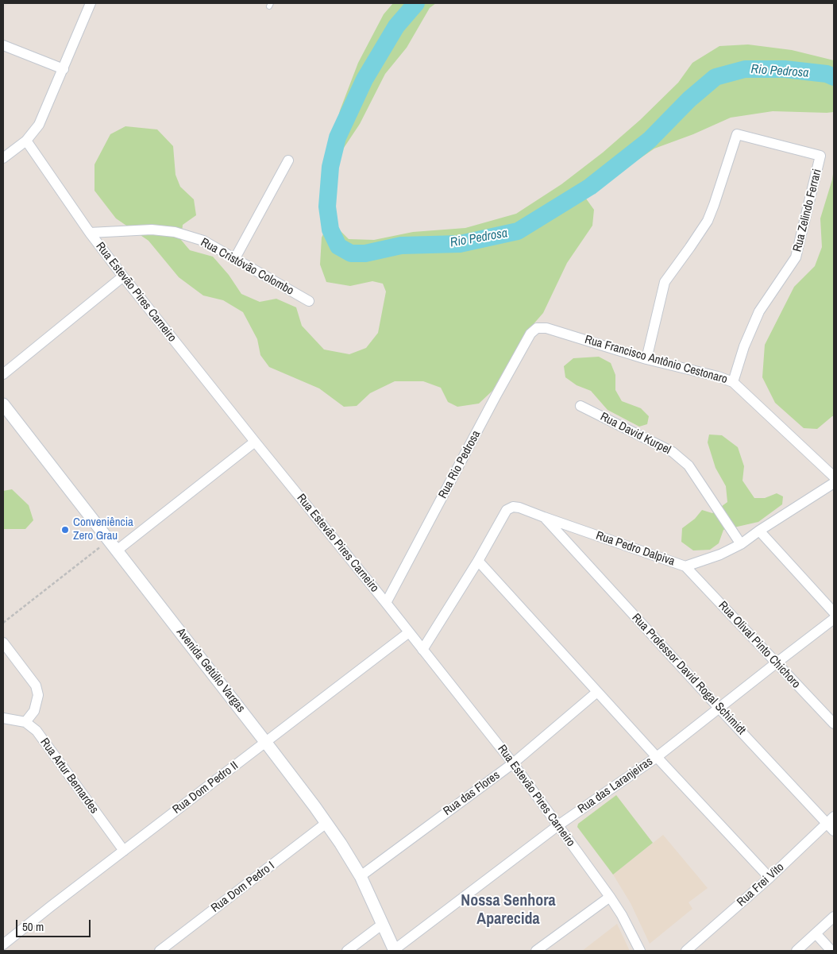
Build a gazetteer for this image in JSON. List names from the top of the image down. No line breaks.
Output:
{"streets":{"street":["Rua Zelindo Ferrari","Rua Cristóvão Colombo","Rua Estevão Pires Carneiro","Rua Francisco Antônio Cestonaro","Rua David Kurpel","Rua Rio Pedrosa","Rua Pedro Dalpiva","Rua Olival Pinto Chichoro","Avenida Getúlio Vargas","Rua Professor David Rogal Schimidt","Rua Artur Bernardes","Rua das Laranjeiras","Rua Dom Pedro II","Rua das Flores","Rua Frei Vito","Rua Dom Pedro I"]},"crossings":[["Rua Zelindo Ferrari","Rua Francisco Antônio Cestonaro"],["Rua Cristóvão Colombo","Rua Estevão Pires Carneiro"],["Rua Estevão Pires Carneiro","Rua Rio Pedrosa"],["Rua Estevão Pires Carneiro","Rua das Laranjeiras"],["Rua Estevão Pires Carneiro","Rua Dom Pedro II"],["Rua Estevão Pires Carneiro","Rua das Flores"],["Rua Francisco Antônio Cestonaro","Rua Rio Pedrosa"],["Rua David Kurpel","Rua Pedro Dalpiva"],["Rua Pedro Dalpiva","Rua Olival Pinto Chichoro"],["Rua Pedro Dalpiva","Rua Professor David Rogal Schimidt"],["Rua Olival Pinto Chichoro","Rua das Laranjeiras"],["Avenida Getúlio Vargas","Rua das Laranjeiras"],["Avenida Getúlio Vargas","Rua Dom Pedro II"],["Avenida Getúlio Vargas","Rua das Flores"],["Avenida Getúlio Vargas","Rua Dom Pedro I"],["Rua Professor David Rogal Schimidt","Rua das Laranjeiras"],["Rua Professor David Rogal Schimidt","Rua Frei Vito"],["Rua Artur Bernardes","Rua Dom Pedro II"]],"districts":["Nossa Senhora Aparecida"],"water":["Rio Pedrosa"],"places":["Conveniência Zero Grau"],"scale_bar":"50 m"}
